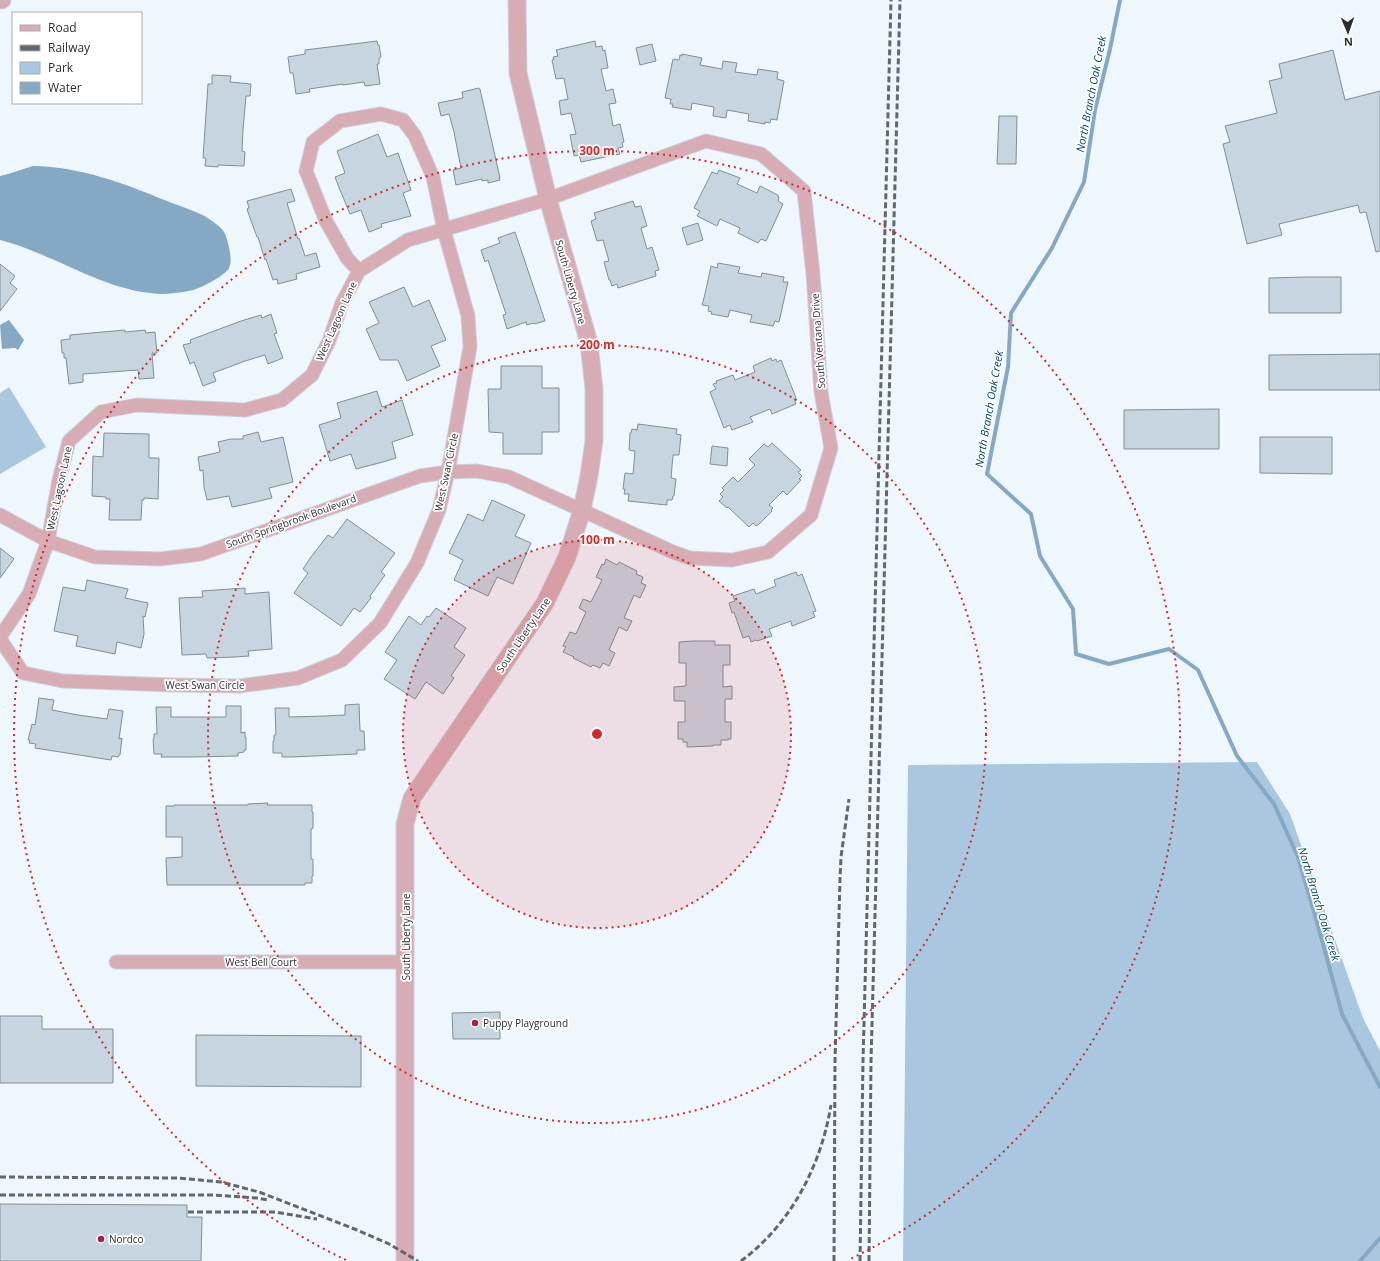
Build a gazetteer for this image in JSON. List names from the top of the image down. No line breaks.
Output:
{"streets":{"street":["South Liberty Lane","West Lagoon Lane","South Ventana Drive","West Swan Circle","South Springbrook Boulevard","West Bell Court"]},"crossings":[["South Liberty Lane","West Lagoon Lane"],["South Liberty Lane","South Ventana Drive"],["South Liberty Lane","South Springbrook Boulevard"],["South Liberty Lane","West Bell Court"],["West Lagoon Lane","South Ventana Drive"],["West Lagoon Lane","West Swan Circle"],["West Lagoon Lane","South Springbrook Boulevard"],["South Ventana Drive","South Springbrook Boulevard"],["West Swan Circle","South Springbrook Boulevard"]],"water":["North Branch Oak Creek"],"places":["Puppy Playground","Nordco"],"legend":["Road","Railway","Park","Water"],"north":"bottom","rings":["300 m","200 m","100 m"]}
